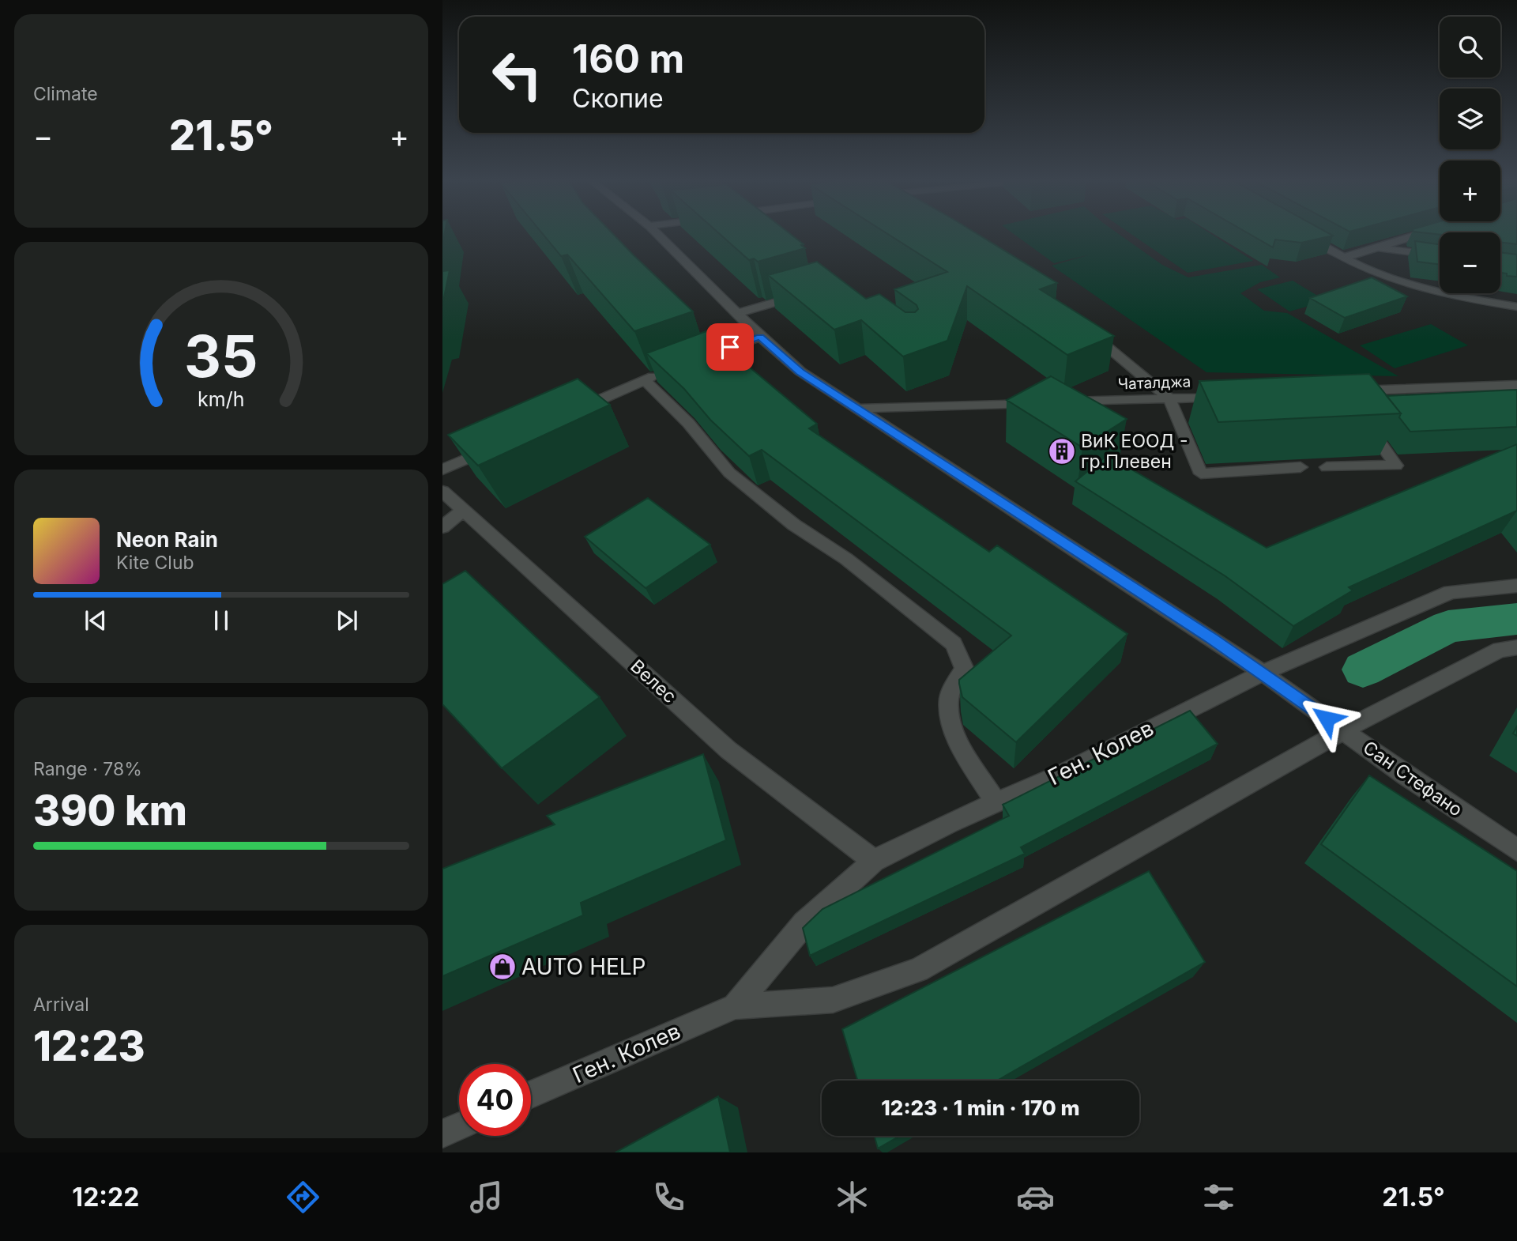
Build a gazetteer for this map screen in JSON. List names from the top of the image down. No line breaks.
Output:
{"streets":{"street":["Чаталджа","Велес","Ген. Колев","Сан Стефано"]},"crossings":[["Велес","Ген. Колев"],["Ген. Колев","Сан Стефано"]],"places":{"building":["ВиК ЕООД - гр.Плевен"],"shop":["AUTO HELP"]},"page":{"tile":["Climate",["Range · 78%","390 km"],["Arrival","12:23"]],"map_buttons":["+","−"],"turn":["160 m","Скопие"],"heat":["−","21.5°","+"],"song":["Neon Rain","Kite Club"],"limit":"40","trip":"12:23 · 1 min · 170 m","tabs":["12:22","21.5°"],"gauge":["35","km/h"]}}
